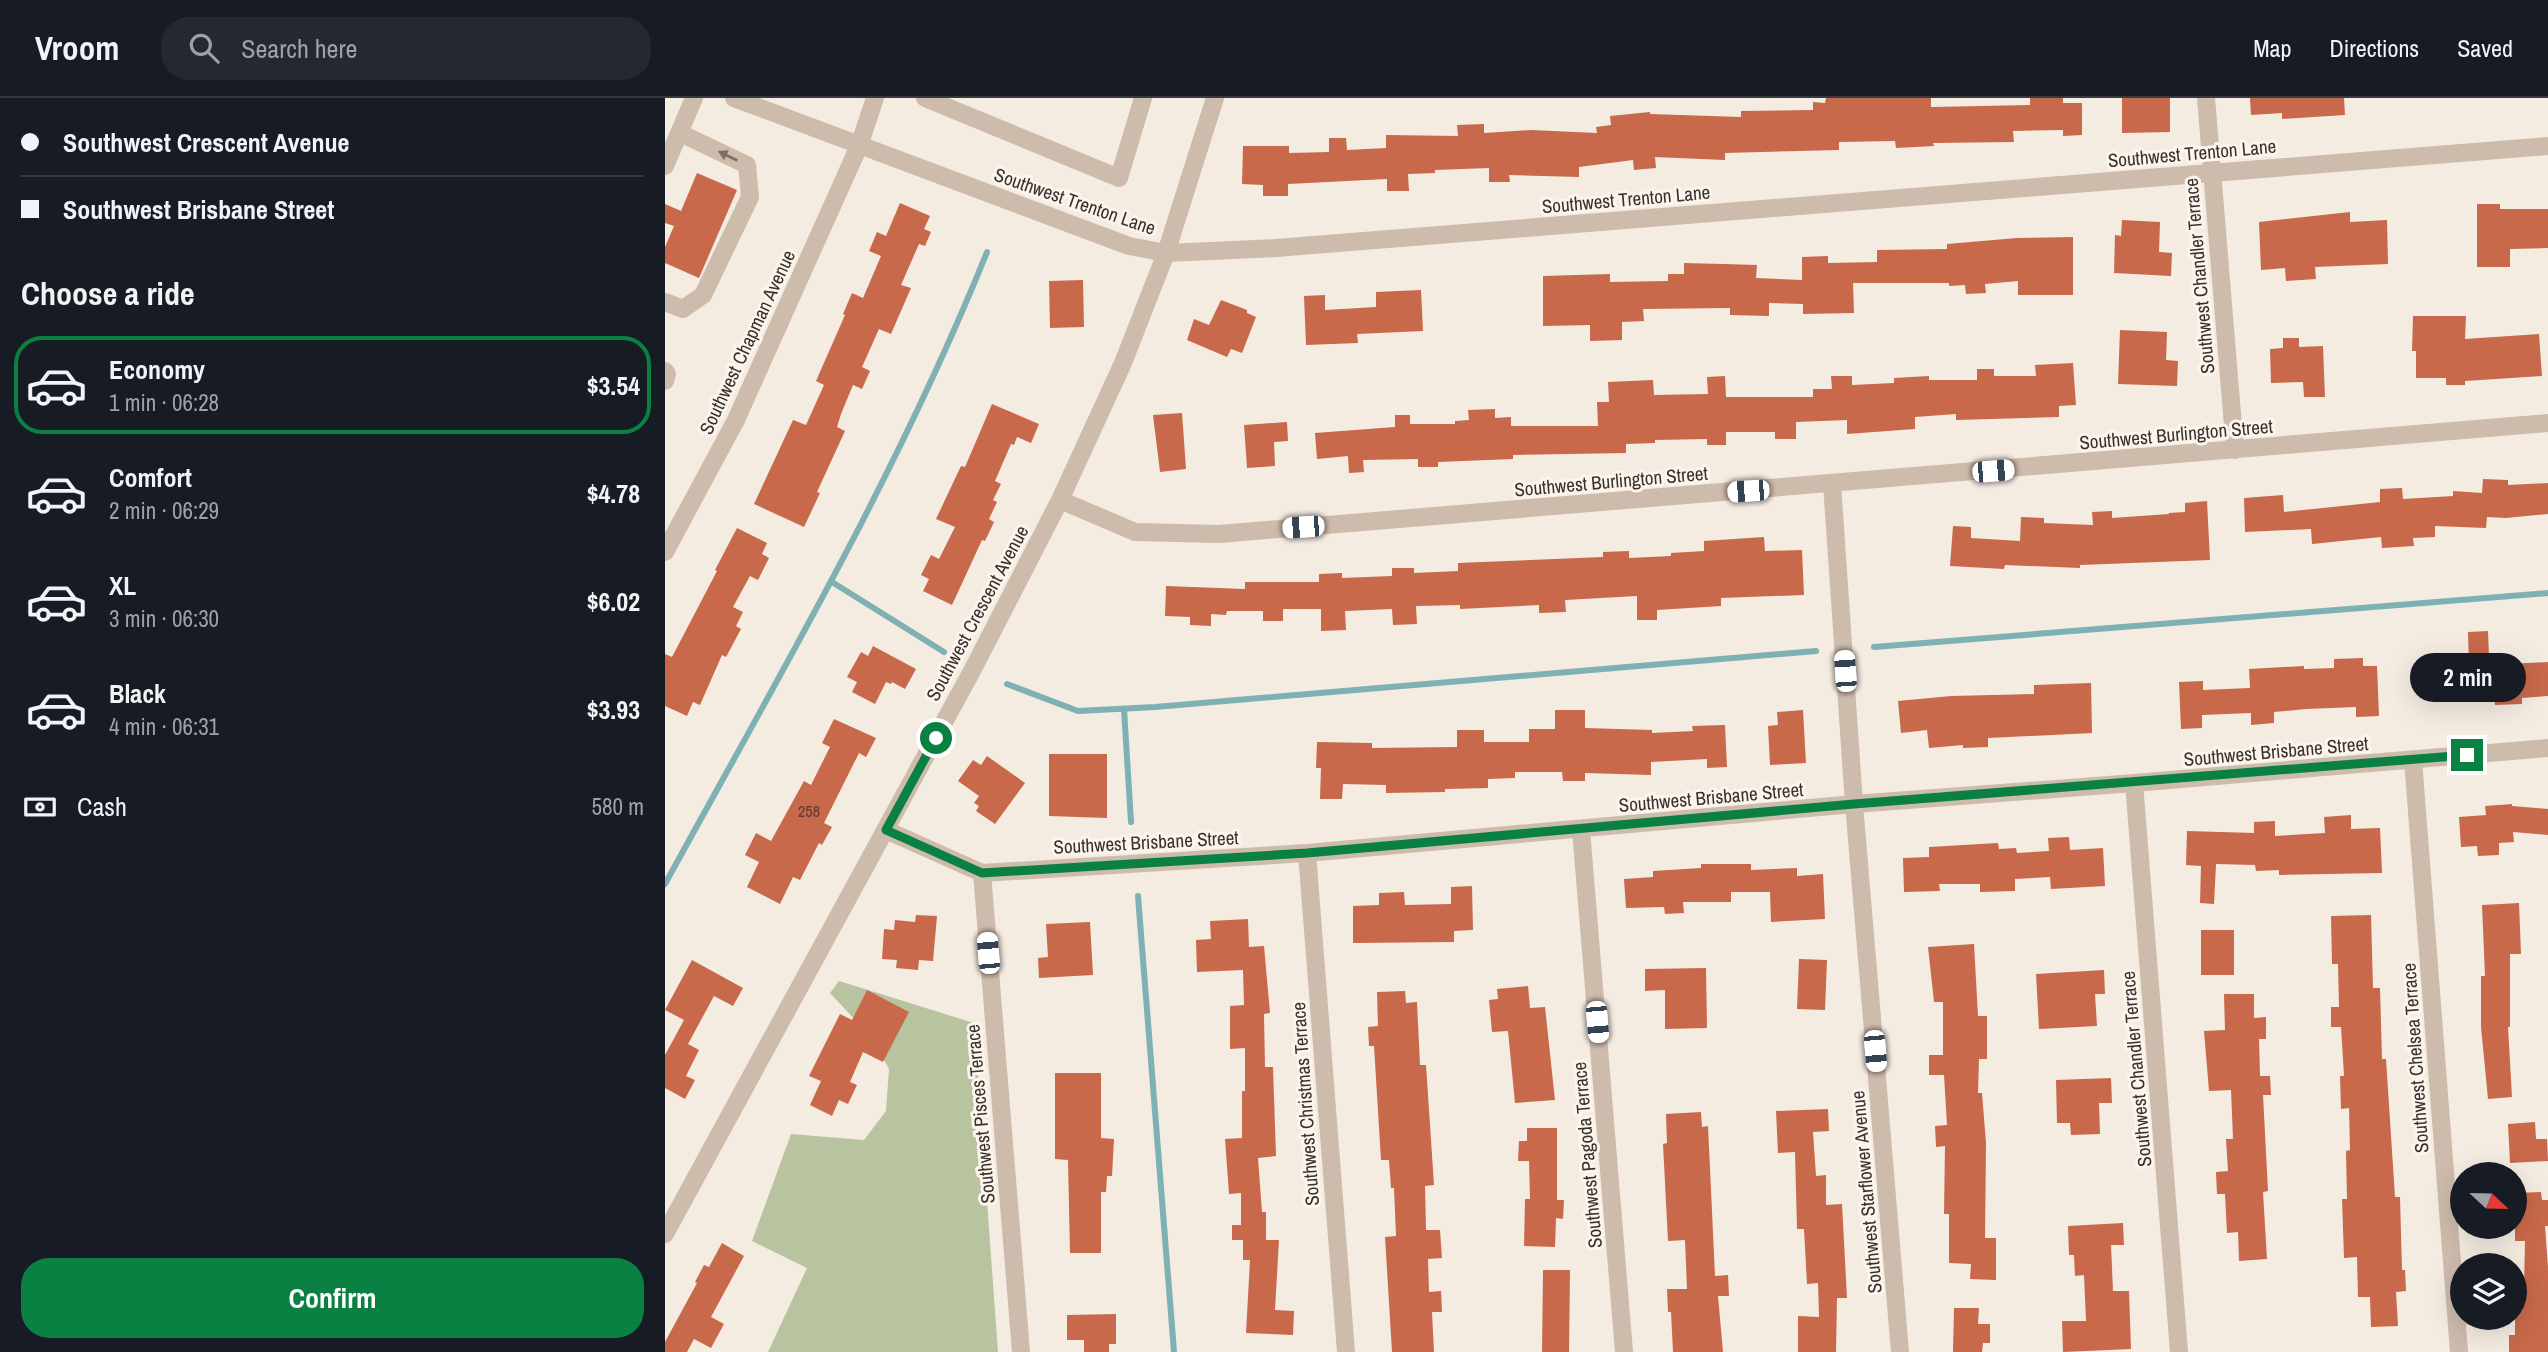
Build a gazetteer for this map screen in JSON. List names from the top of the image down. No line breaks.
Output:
{"streets":{"street":["Southwest Trenton Lane","Southwest Chandler Terrace","Southwest Chapman Avenue","Southwest Burlington Street","Southwest Crescent Avenue","Southwest Brisbane Street","Southwest Chelsea Terrace","Southwest Christmas Terrace","Southwest Pisces Terrace","Southwest Pagoda Terrace","Southwest Starflower Avenue"]},"crossings":[["Southwest Trenton Lane","Southwest Chandler Terrace"],["Southwest Trenton Lane","Southwest Chapman Avenue"],["Southwest Trenton Lane","Southwest Crescent Avenue"],["Southwest Chandler Terrace","Southwest Burlington Street"],["Southwest Chandler Terrace","Southwest Brisbane Street"],["Southwest Burlington Street","Southwest Crescent Avenue"],["Southwest Burlington Street","Southwest Starflower Avenue"],["Southwest Crescent Avenue","Southwest Brisbane Street"],["Southwest Brisbane Street","Southwest Chelsea Terrace"],["Southwest Brisbane Street","Southwest Christmas Terrace"],["Southwest Brisbane Street","Southwest Pisces Terrace"],["Southwest Brisbane Street","Southwest Pagoda Terrace"],["Southwest Brisbane Street","Southwest Starflower Avenue"]],"house_numbers":["258"],"north":"right","page":{"header":"Vroom","search":"Search here","nav":["Map","Directions","Saved"],"banner":["Southwest Crescent Avenue","Southwest Brisbane Street"],"heading":"Choose a ride","list":[{"name":"Economy","note":"1 min · 06:28","value":"$3.54"},{"name":"Comfort","note":"2 min · 06:29","value":"$4.78"},{"name":"XL","note":"3 min · 06:30","value":"$6.02"},{"name":"Black","note":"4 min · 06:31","value":"$3.93"}],"bubble":"2 min","pay":["Cash","580 m"],"buttons":"Confirm"}}
